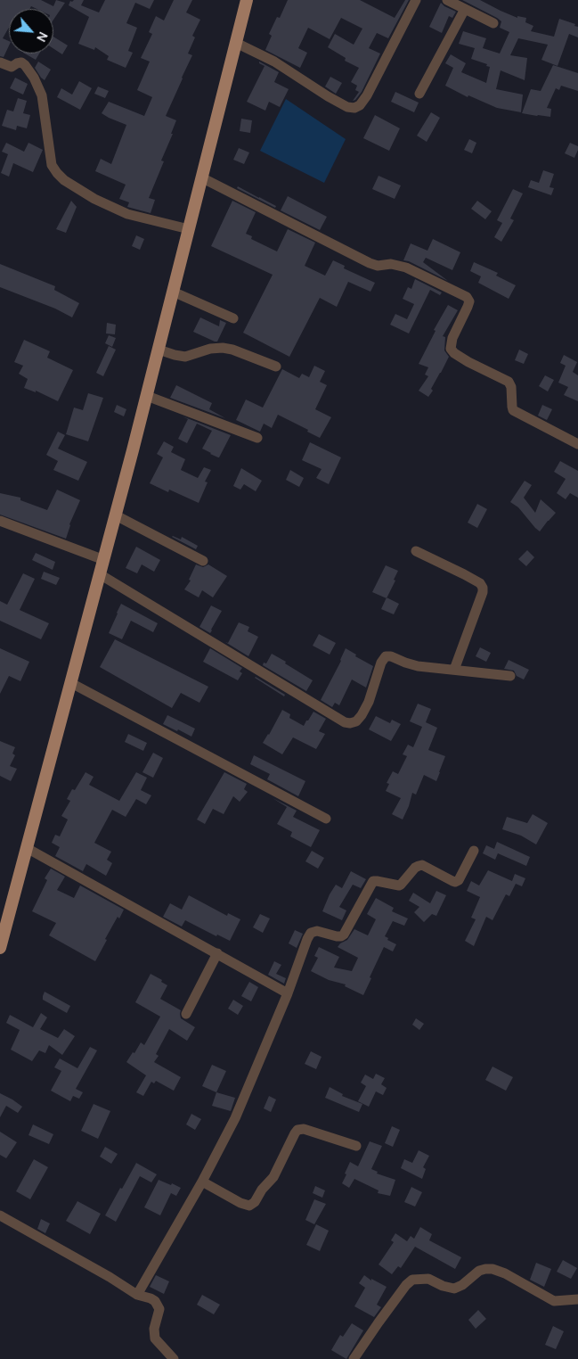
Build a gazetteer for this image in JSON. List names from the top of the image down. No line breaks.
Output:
{"north":"bottom right"}
